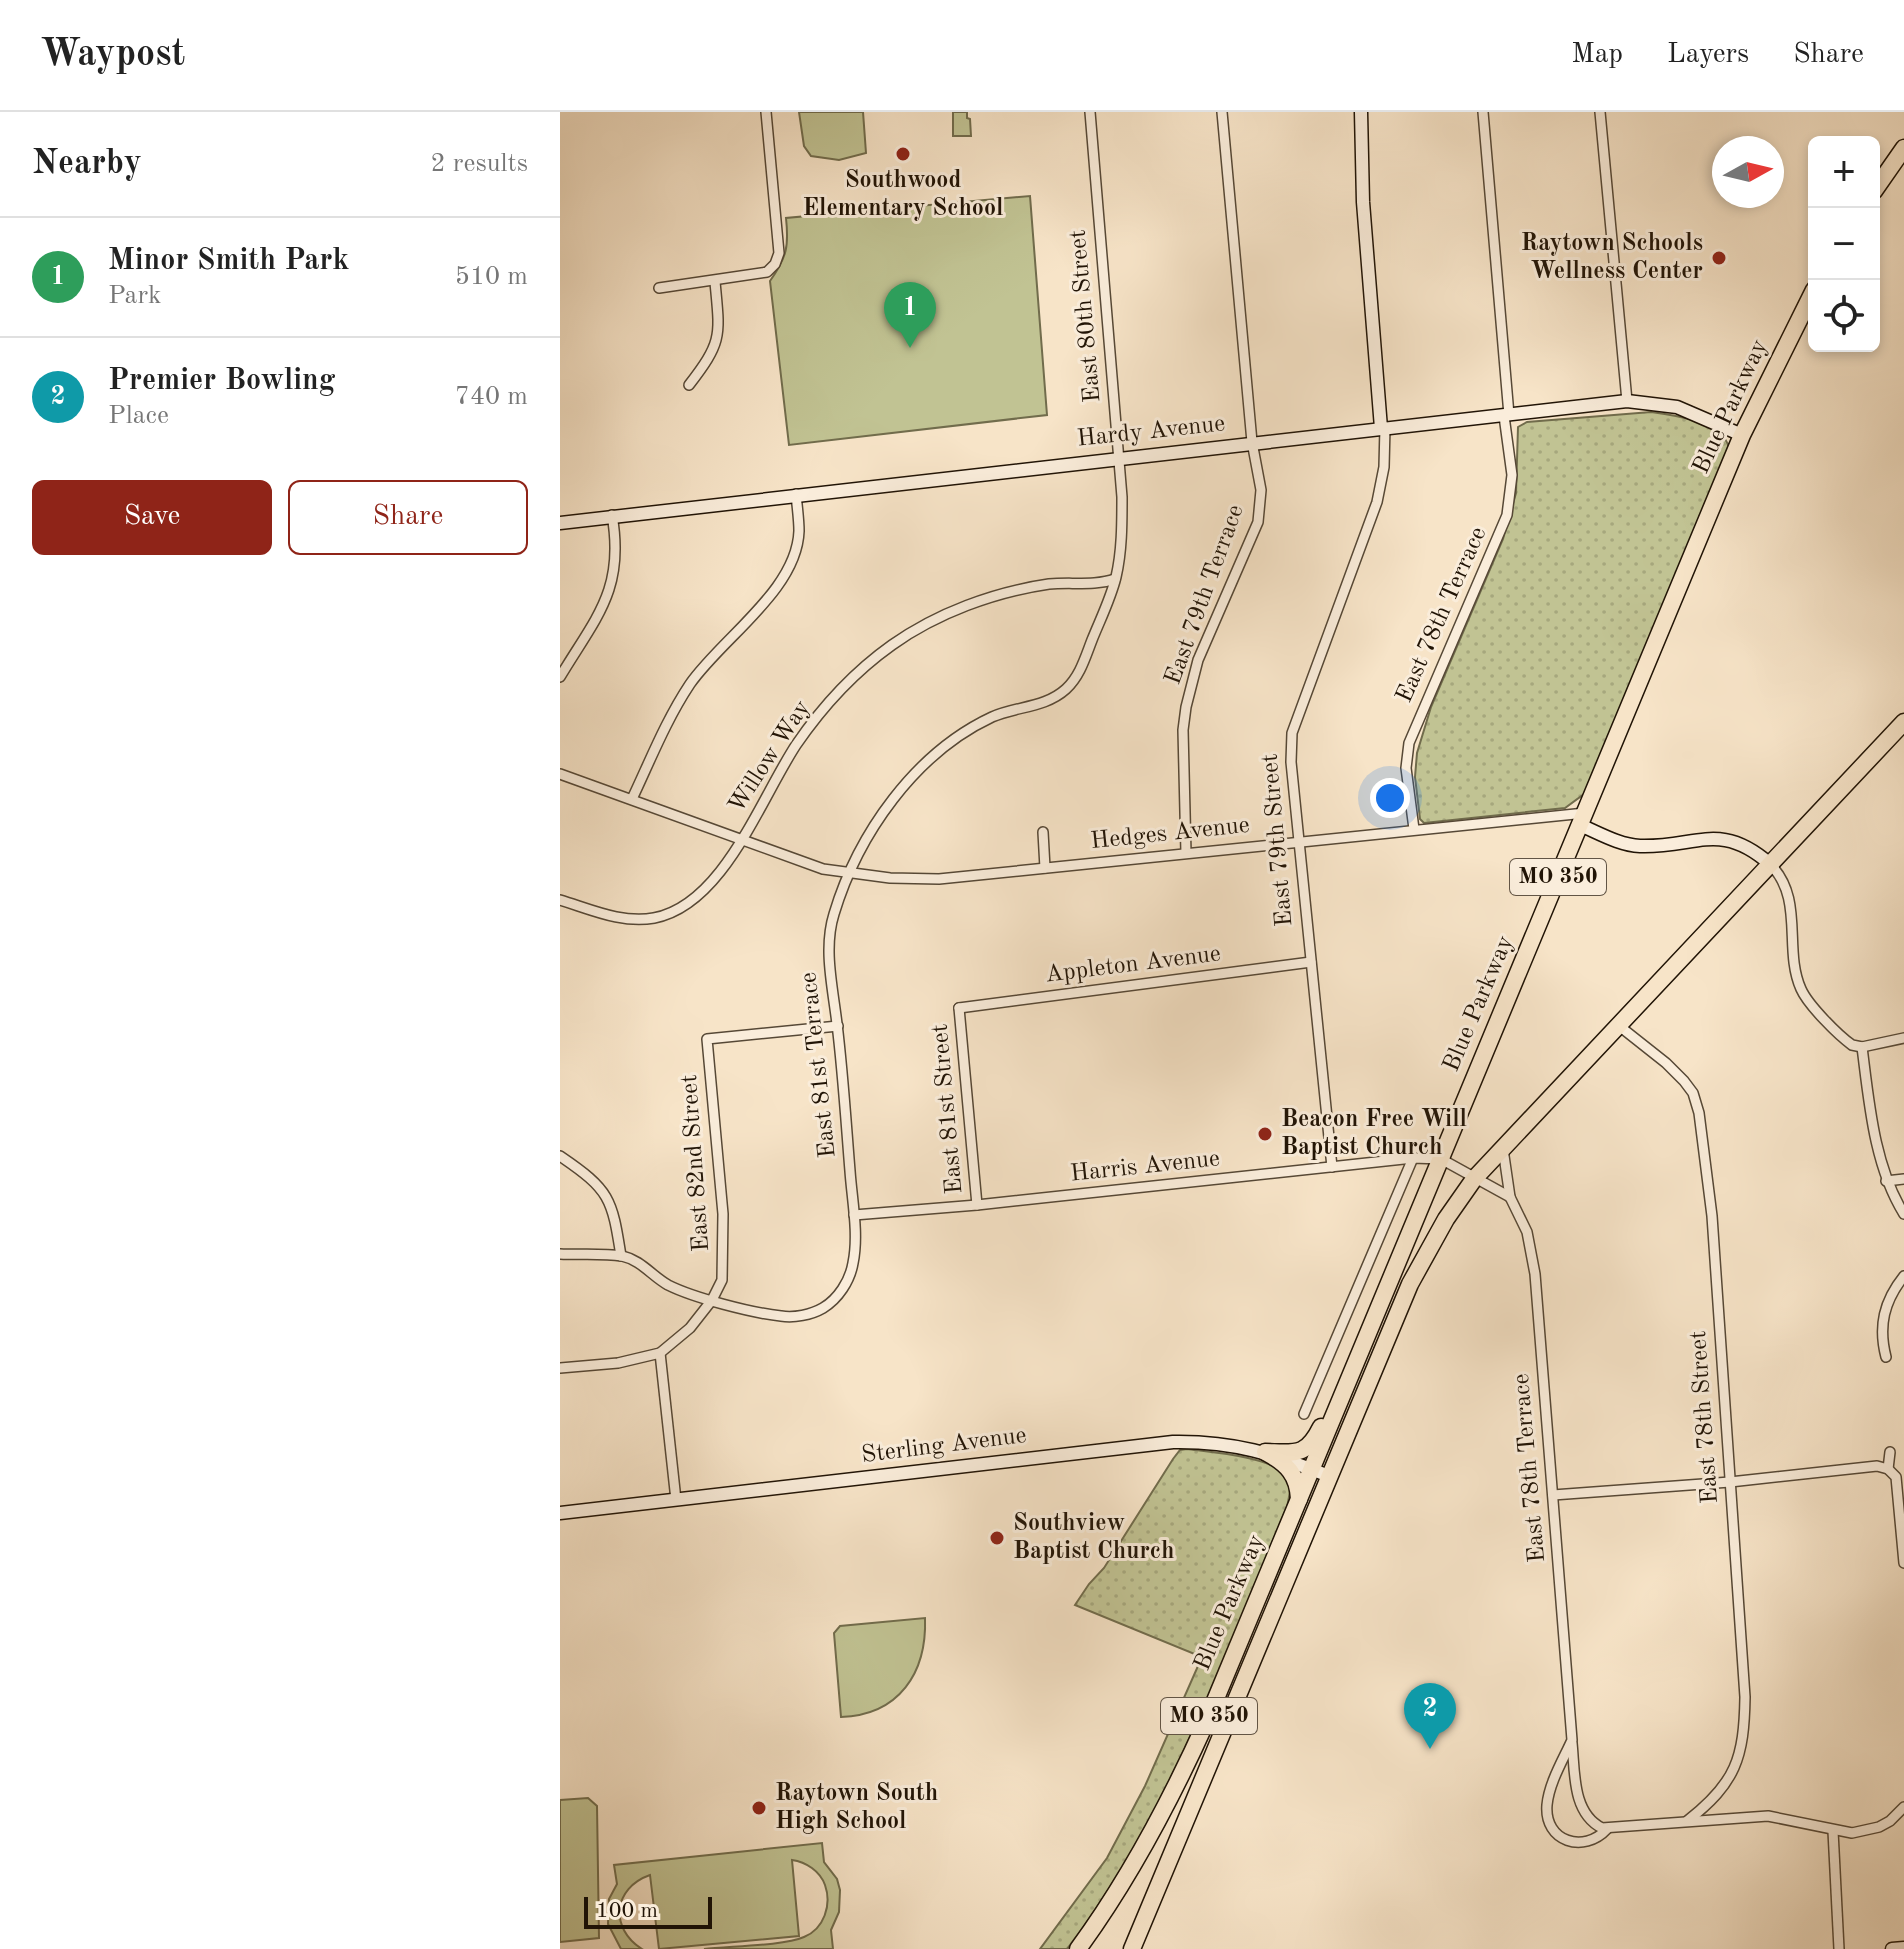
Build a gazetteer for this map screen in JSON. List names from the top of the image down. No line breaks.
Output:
{"streets":{"highway":["Blue Parkway","MO 350"],"street":["East 80th Street","Hardy Avenue","East 79th Terrace","East 78th Terrace","Willow Way","Hedges Avenue","East 79th Street","Appleton Avenue","East 81st Terrace","East 81st Street","East 82nd Street","Harris Avenue","East 78th Street","Sterling Avenue"]},"crossings":[["East 80th Street","Hardy Avenue"],["East 80th Street","Willow Way"],["East 80th Street","Hedges Avenue"],["East 80th Street","East 81st Terrace"],["Blue Parkway","Hardy Avenue"],["Blue Parkway","East 78th Terrace"],["Blue Parkway","Hedges Avenue"],["Blue Parkway","Harris Avenue"],["Blue Parkway","East 78th Street"],["Blue Parkway","Sterling Avenue"],["Hardy Avenue","East 79th Terrace"],["Hardy Avenue","East 78th Terrace"],["Hardy Avenue","East 79th Street"],["East 79th Terrace","Hedges Avenue"],["East 78th Terrace","Hedges Avenue"],["Willow Way","Hedges Avenue"],["Hedges Avenue","East 79th Street"],["Hedges Avenue","East 81st Terrace"],["East 79th Street","Appleton Avenue"],["East 79th Street","Harris Avenue"],["Appleton Avenue","East 81st Street"],["East 81st Terrace","East 82nd Street"],["East 81st Terrace","Harris Avenue"],["East 81st Street","Harris Avenue"]],"places":["Southwood Elementary School","Raytown Schools Wellness Center","Beacon Free Will Baptist Church","Southview Baptist Church","Raytown South High School"],"scale_bar":"100 m","north":"right","page":{"header":"Waypost","nav":["Map","Layers","Share"],"heading":["Nearby","2 results"],"map_buttons":["+","−"],"list":[{"mark":"1","name":"Minor Smith Park","note":"Park","value":"510 m"},{"mark":"2","name":"Premier Bowling","note":"Place","value":"740 m"}],"pins":["1","2"],"buttons":["Save","Share"],"scale":"100 m"}}
